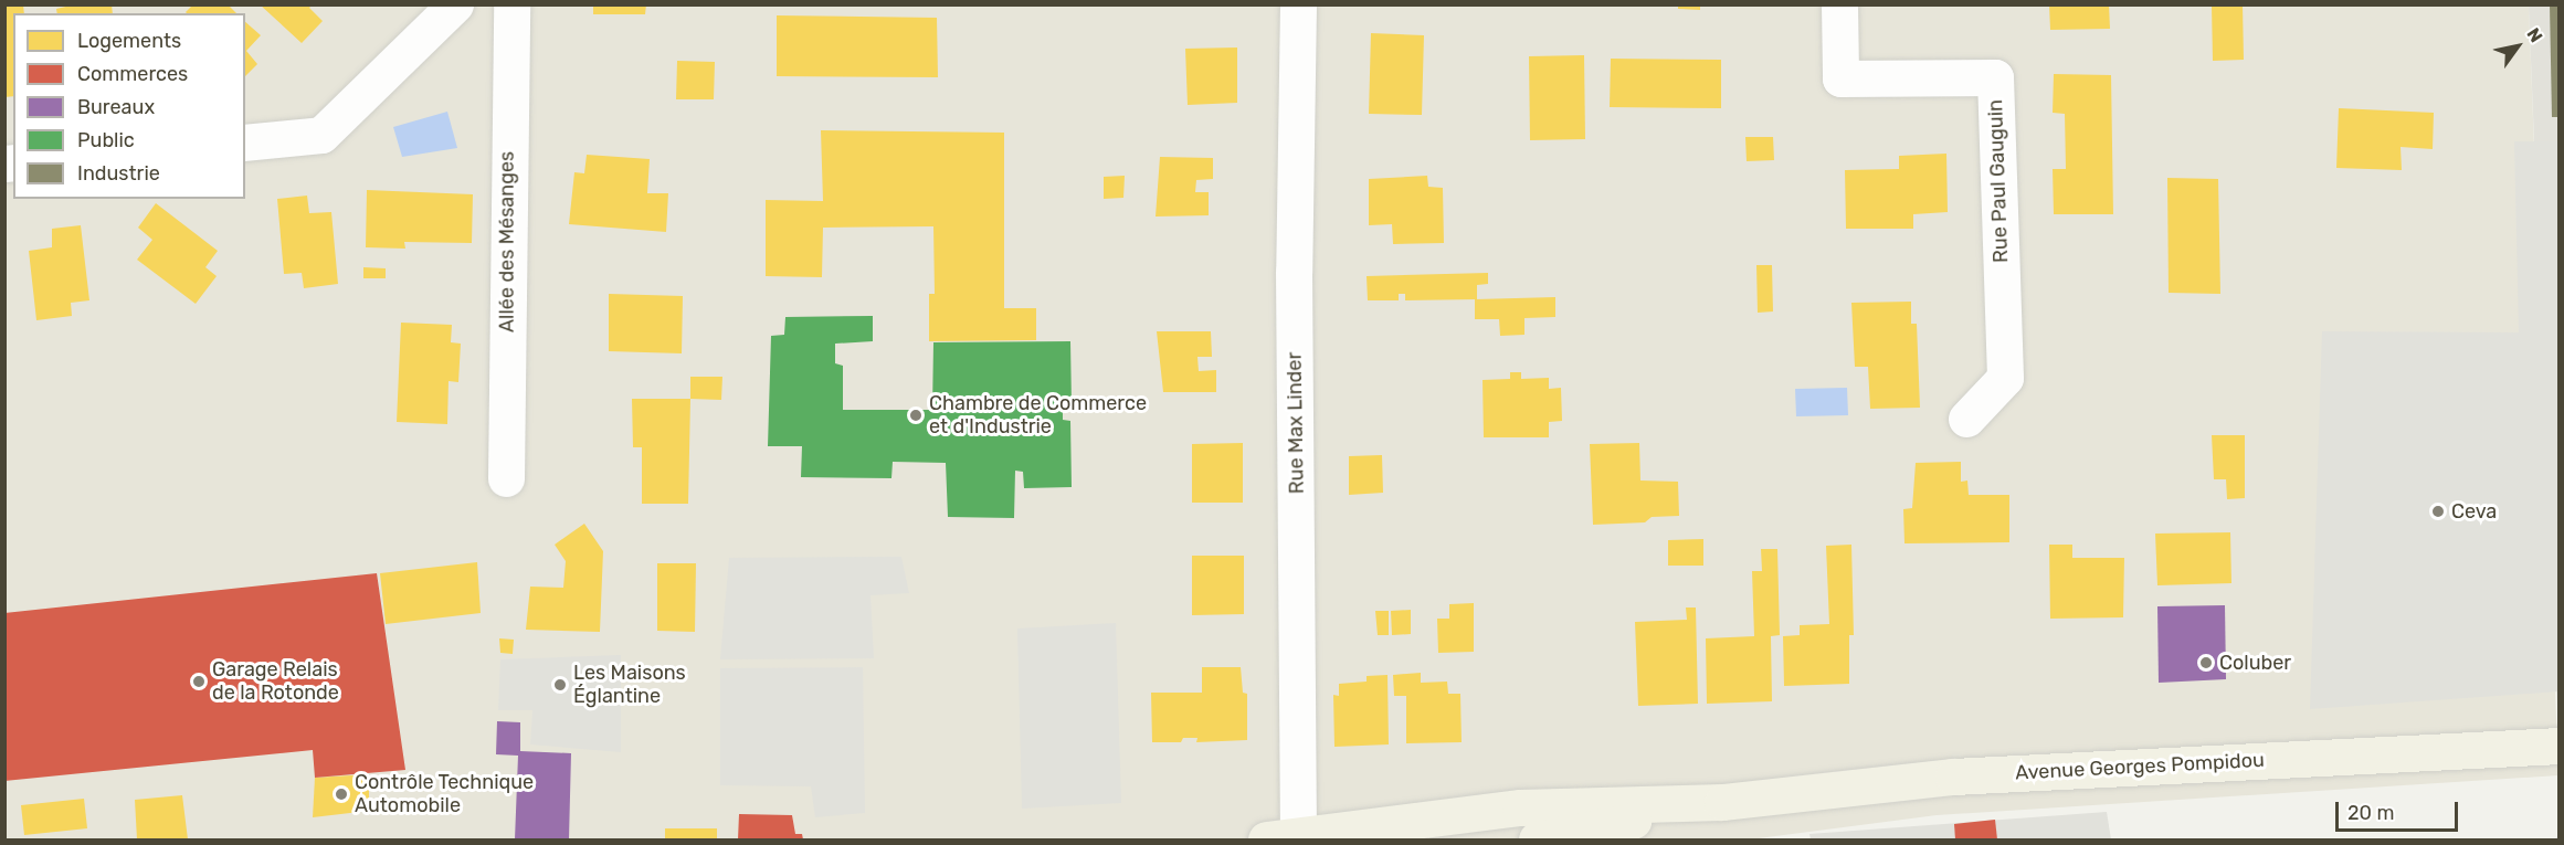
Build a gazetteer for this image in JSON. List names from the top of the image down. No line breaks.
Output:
{"streets":{"main road":["Avenue Georges Pompidou"],"street":["Rue Paul Gauguin","Allée des Mésanges","Rue Max Linder"]},"crossings":[["Rue Max Linder","Avenue Georges Pompidou"]],"places":["Chambre de Commerce et d'Industrie","Ceva","Coluber","Garage Relais de la Rotonde","Les Maisons Églantine","Contrôle Technique Automobile"],"legend":["Logements","Commerces","Bureaux","Public","Industrie"],"scale_bar":"20 m","north":"top right"}
